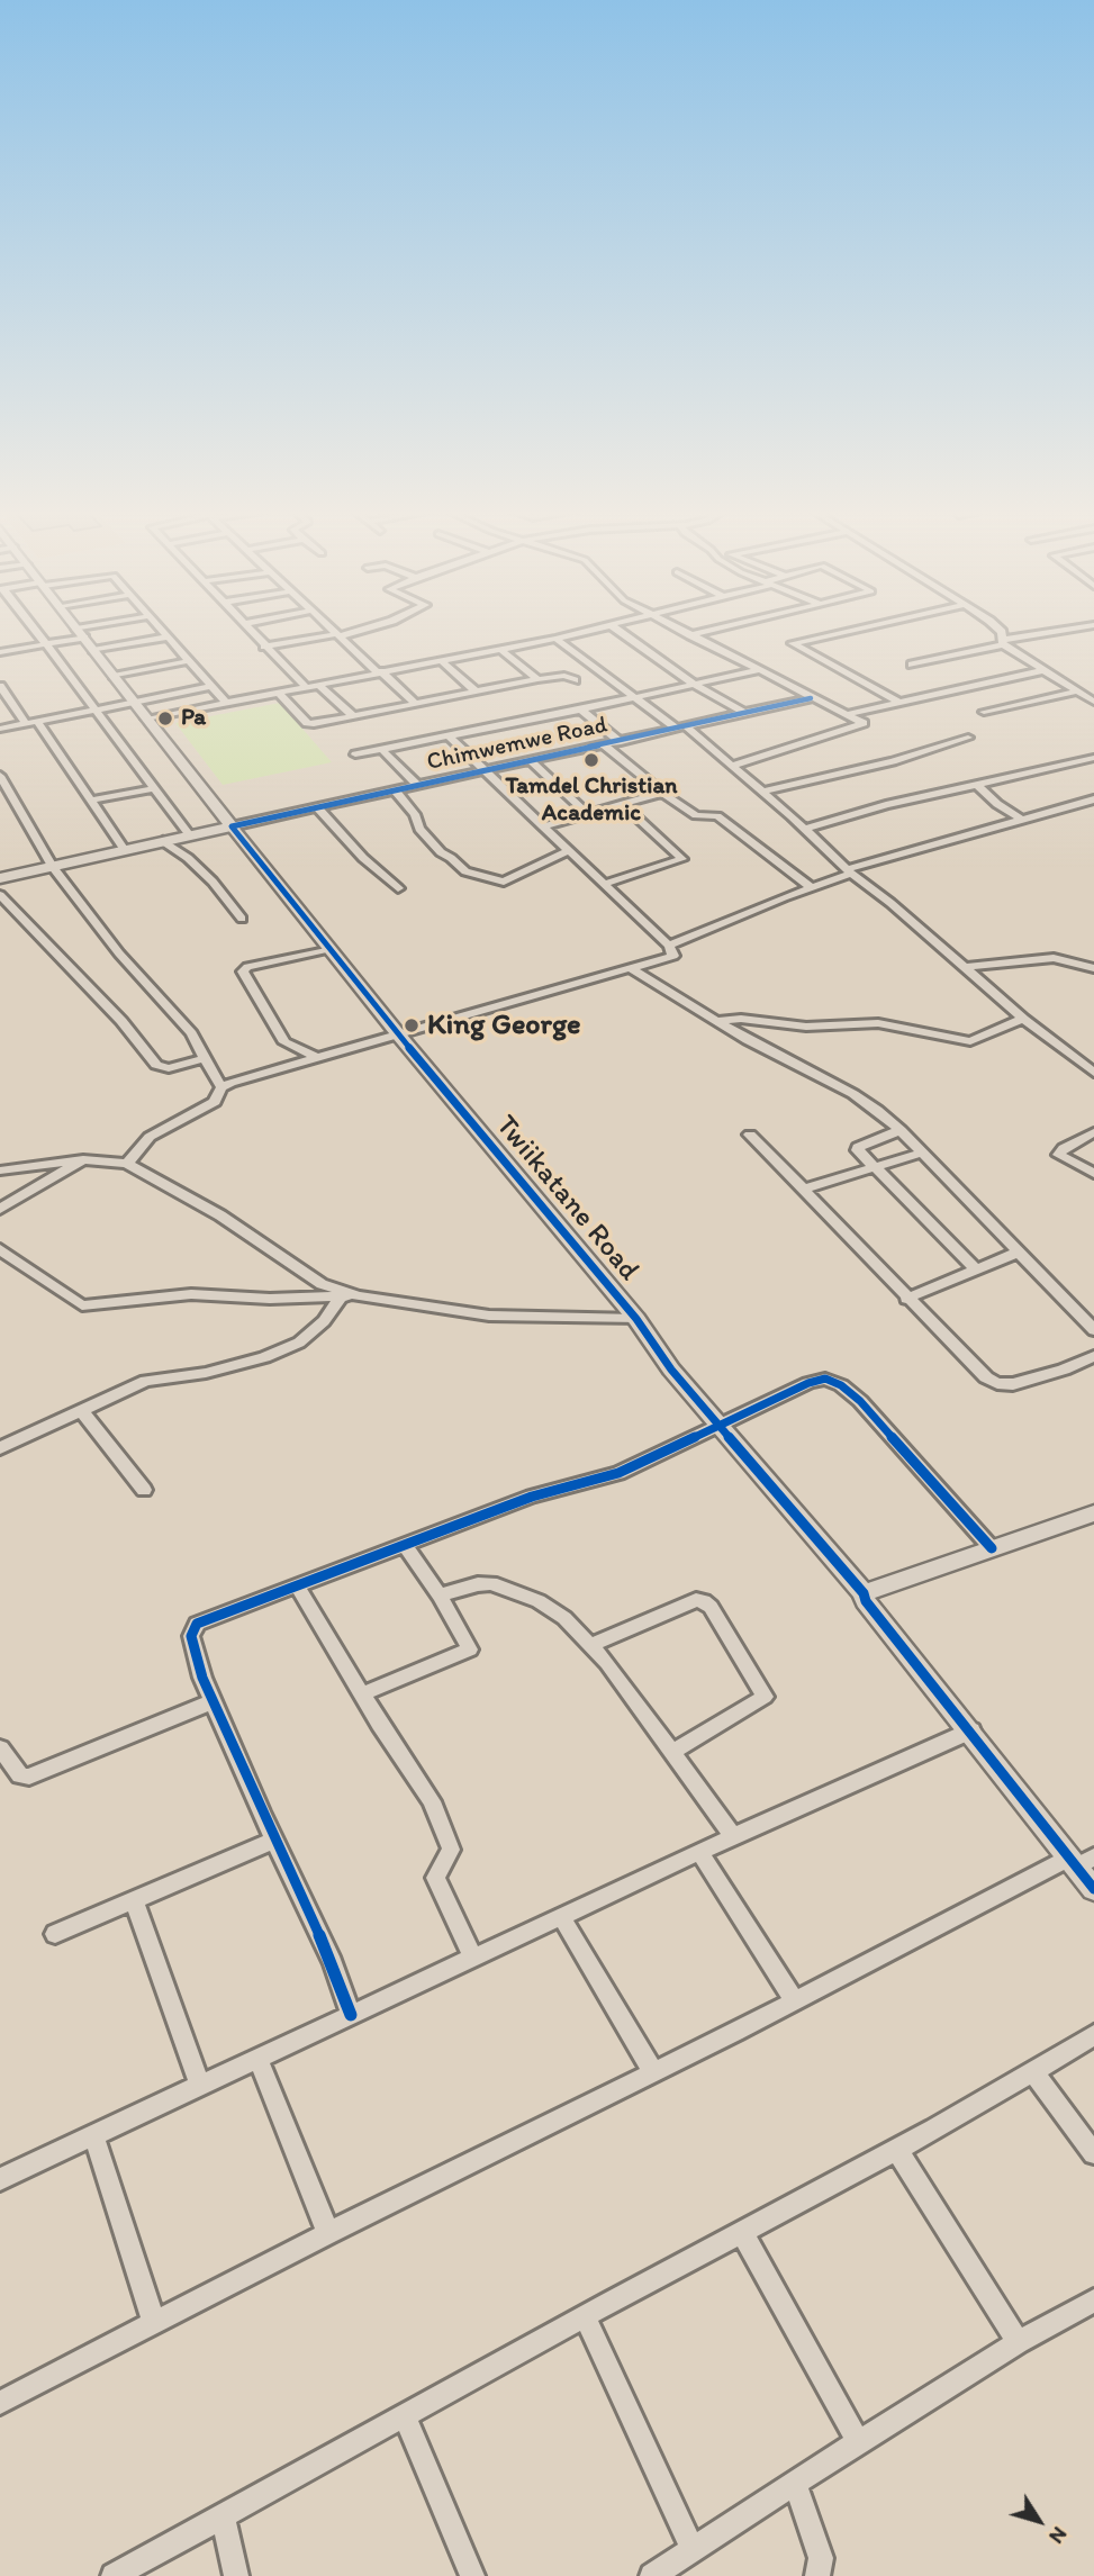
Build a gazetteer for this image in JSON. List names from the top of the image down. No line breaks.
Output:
{"streets":{"main road":["Chimwemwe Road","Twiikatane Road"]},"crossings":[["Chimwemwe Road","Twiikatane Road"]],"places":["Pa","Tamdel Christian Academic","King George"],"north":"bottom right"}
